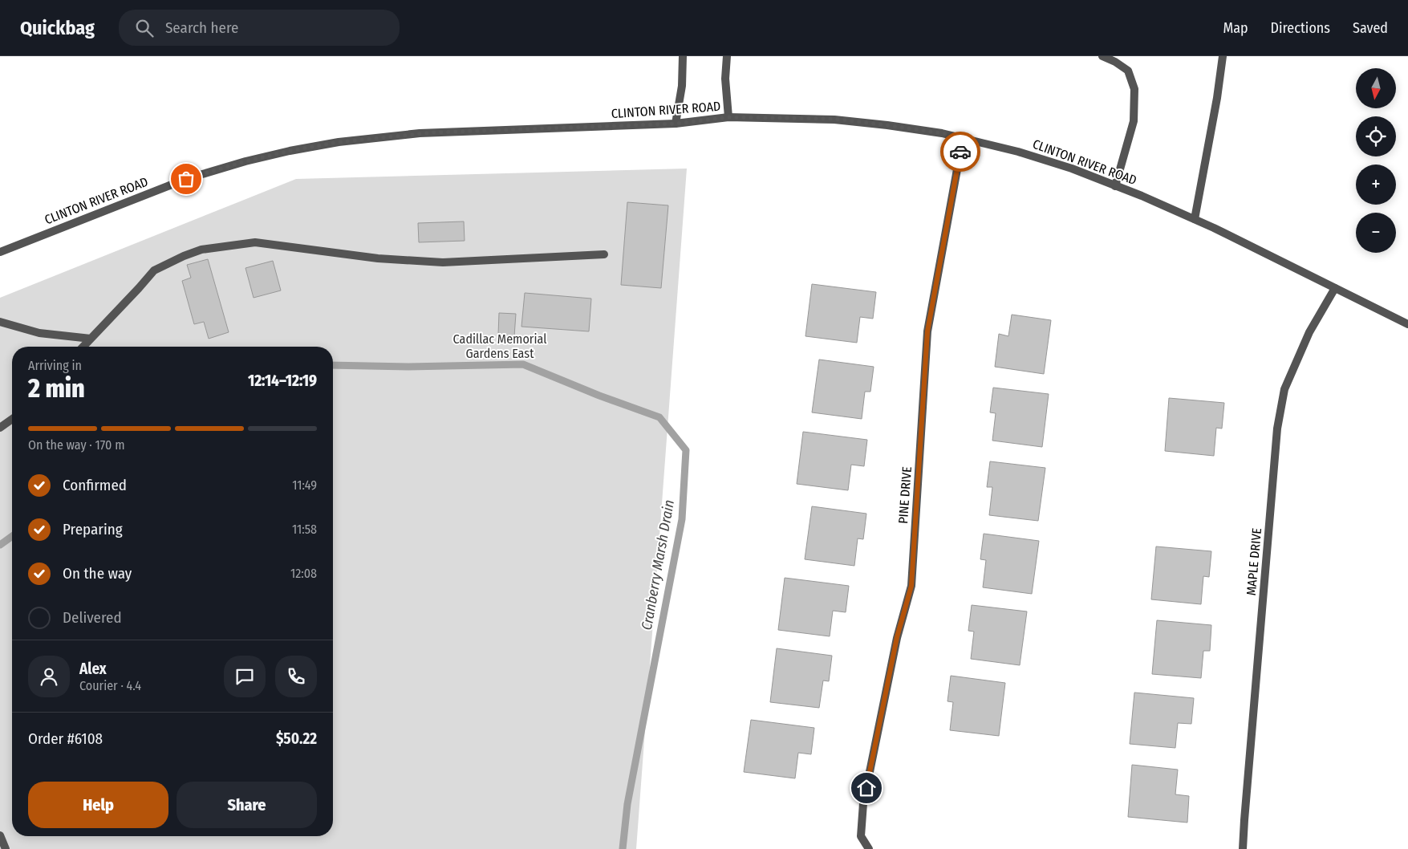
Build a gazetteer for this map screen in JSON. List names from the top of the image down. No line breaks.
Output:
{"streets":{"street":["CLINTON RIVER ROAD","PINE DRIVE","MAPLE DRIVE"]},"crossings":[["CLINTON RIVER ROAD","PINE DRIVE"],["CLINTON RIVER ROAD","MAPLE DRIVE"]],"water":["Cranberry Marsh Drain"],"parks":["Cadillac Memorial Gardens East"],"north":"bottom","page":{"header":"Quickbag","search":"Search here","nav":["Map","Directions","Saved"],"map_buttons":["+","−"],"heading":["2 min","Arriving in","12:14–12:19"],"panel":["Alex","Courier · 4.4","Order #6108","$50.22"],"bar":"On the way · 170 m","list":[["Confirmed","11:49"],["Preparing","11:58"],["On the way","12:08"],"Delivered"],"buttons":["Help","Share"]}}
